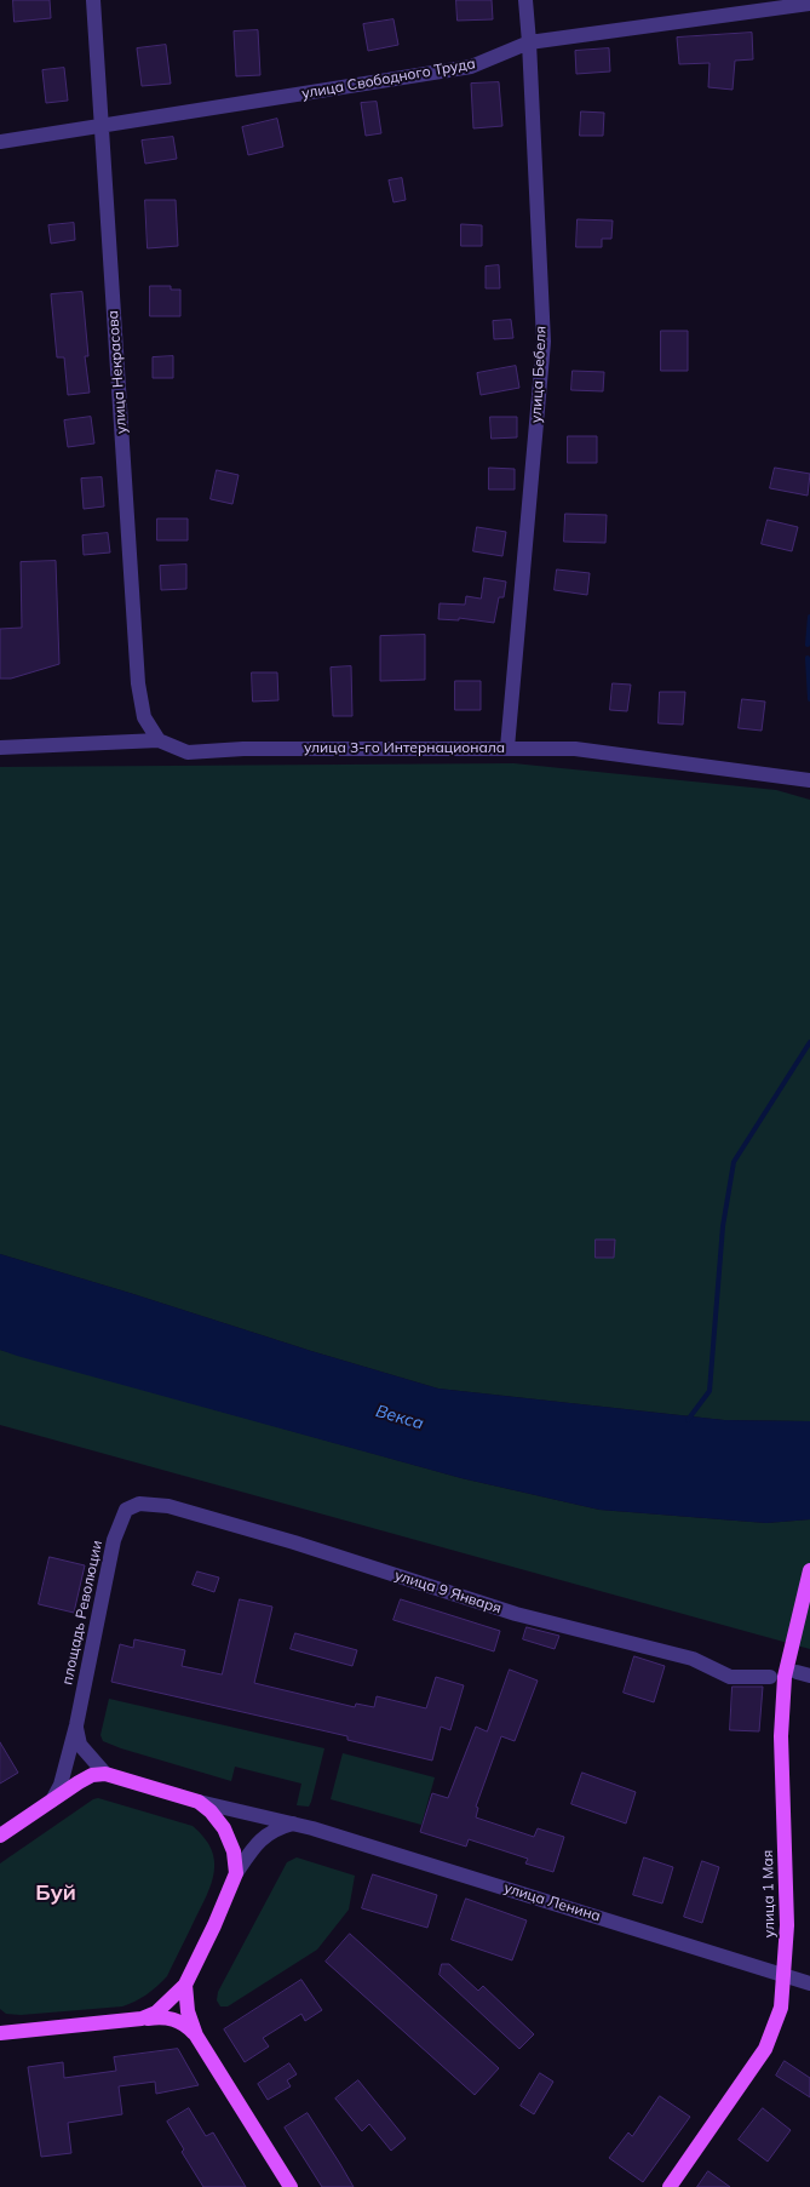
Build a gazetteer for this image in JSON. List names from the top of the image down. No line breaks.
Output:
{"streets":{"main road":["улица 1 Мая"],"street":["улица Свободного Труда","улица Некрасова","улица Бебеля","улица 3-го Интернационала","улица 9 Января","площадь Революции","улица Ленина"]},"crossings":[["улица Свободного Труда","улица Некрасова"],["улица Свободного Труда","улица Бебеля"],["улица Некрасова","улица 3-го Интернационала"],["улица Бебеля","улица 3-го Интернационала"],["улица 9 Января","площадь Революции"],["улица 1 Мая","улица Ленина"]],"districts":["Буй"],"water":["Векса"]}
